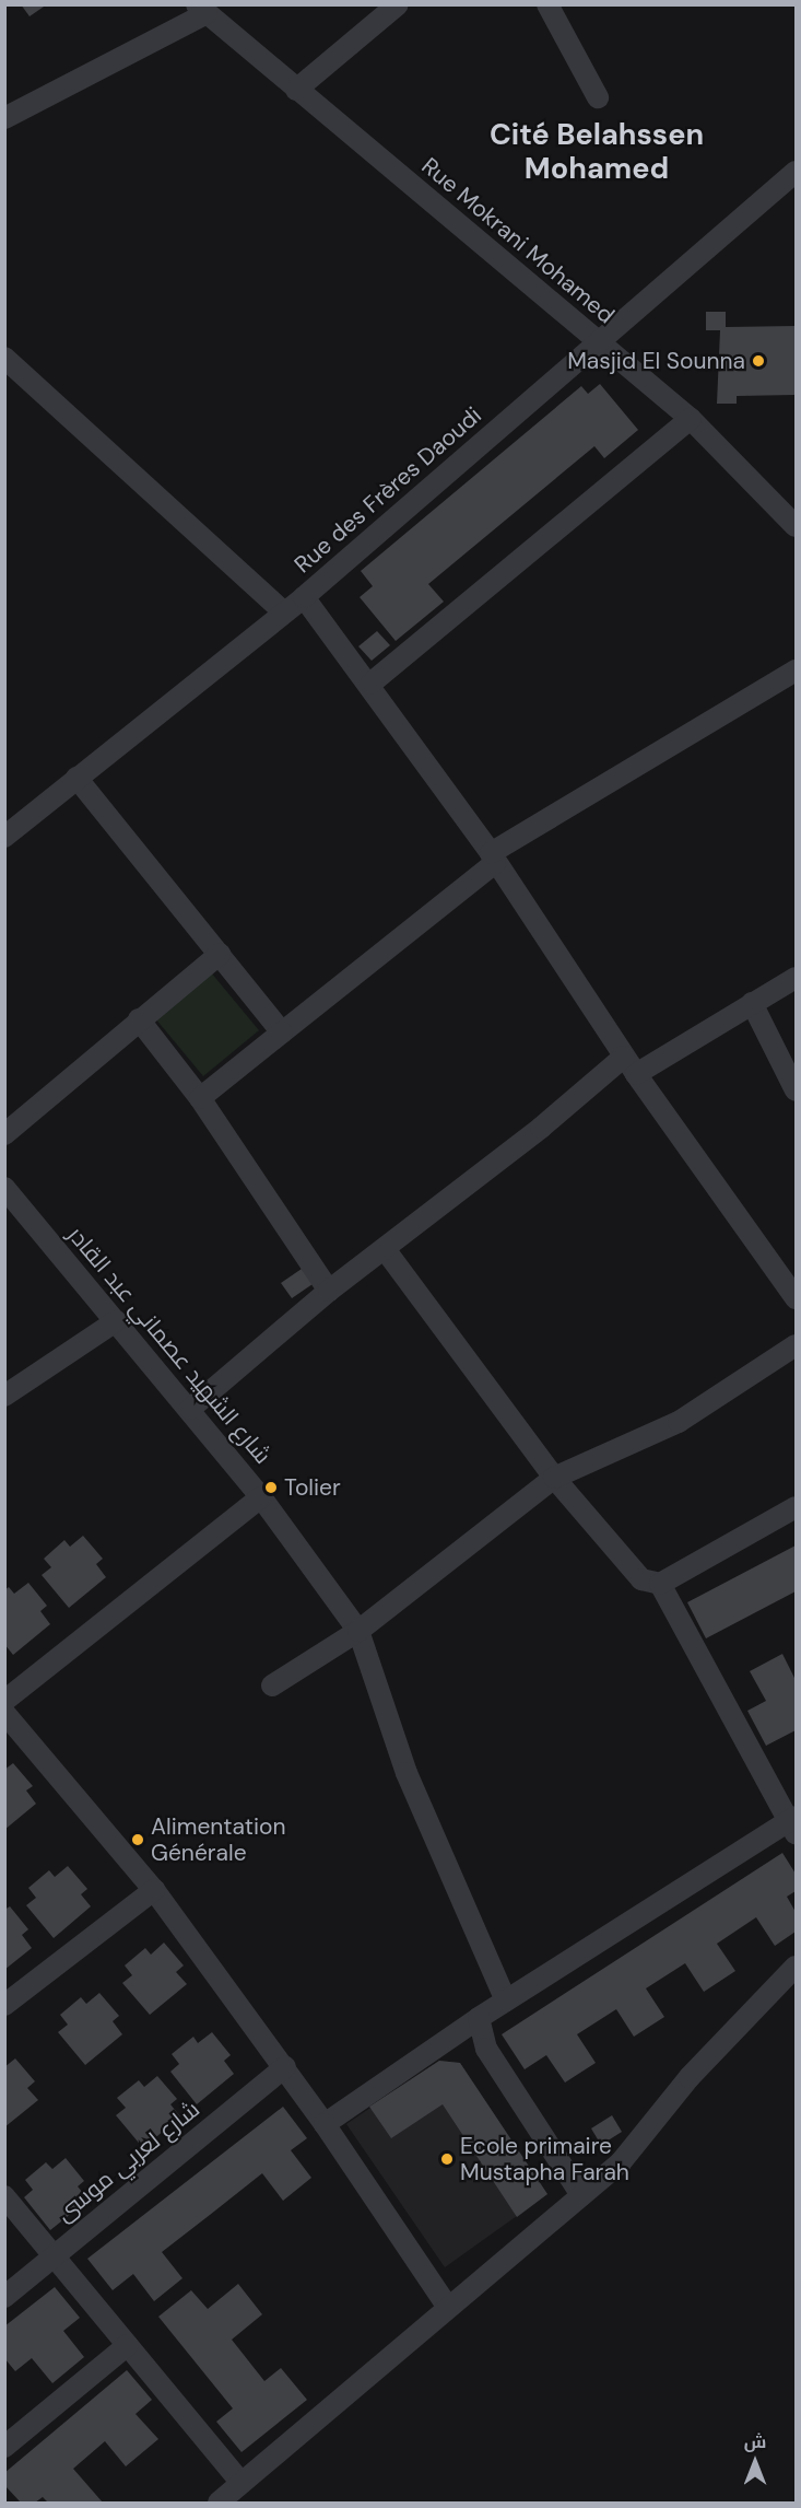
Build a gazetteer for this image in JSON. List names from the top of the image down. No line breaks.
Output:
{"streets":{"street":["Rue Mokrani Mohamed","Rue des Frères Daoudi","شارع الشهيد عصماني عبد القادر","شارع لعربي موسى"]},"crossings":[["Rue Mokrani Mohamed","Rue des Frères Daoudi"]],"districts":["Cité Belahssen Mohamed"],"places":["Masjid El Sounna","Tolier","Alimentation Générale","Ecole primaire Mustapha Farah"],"north":"top"}
